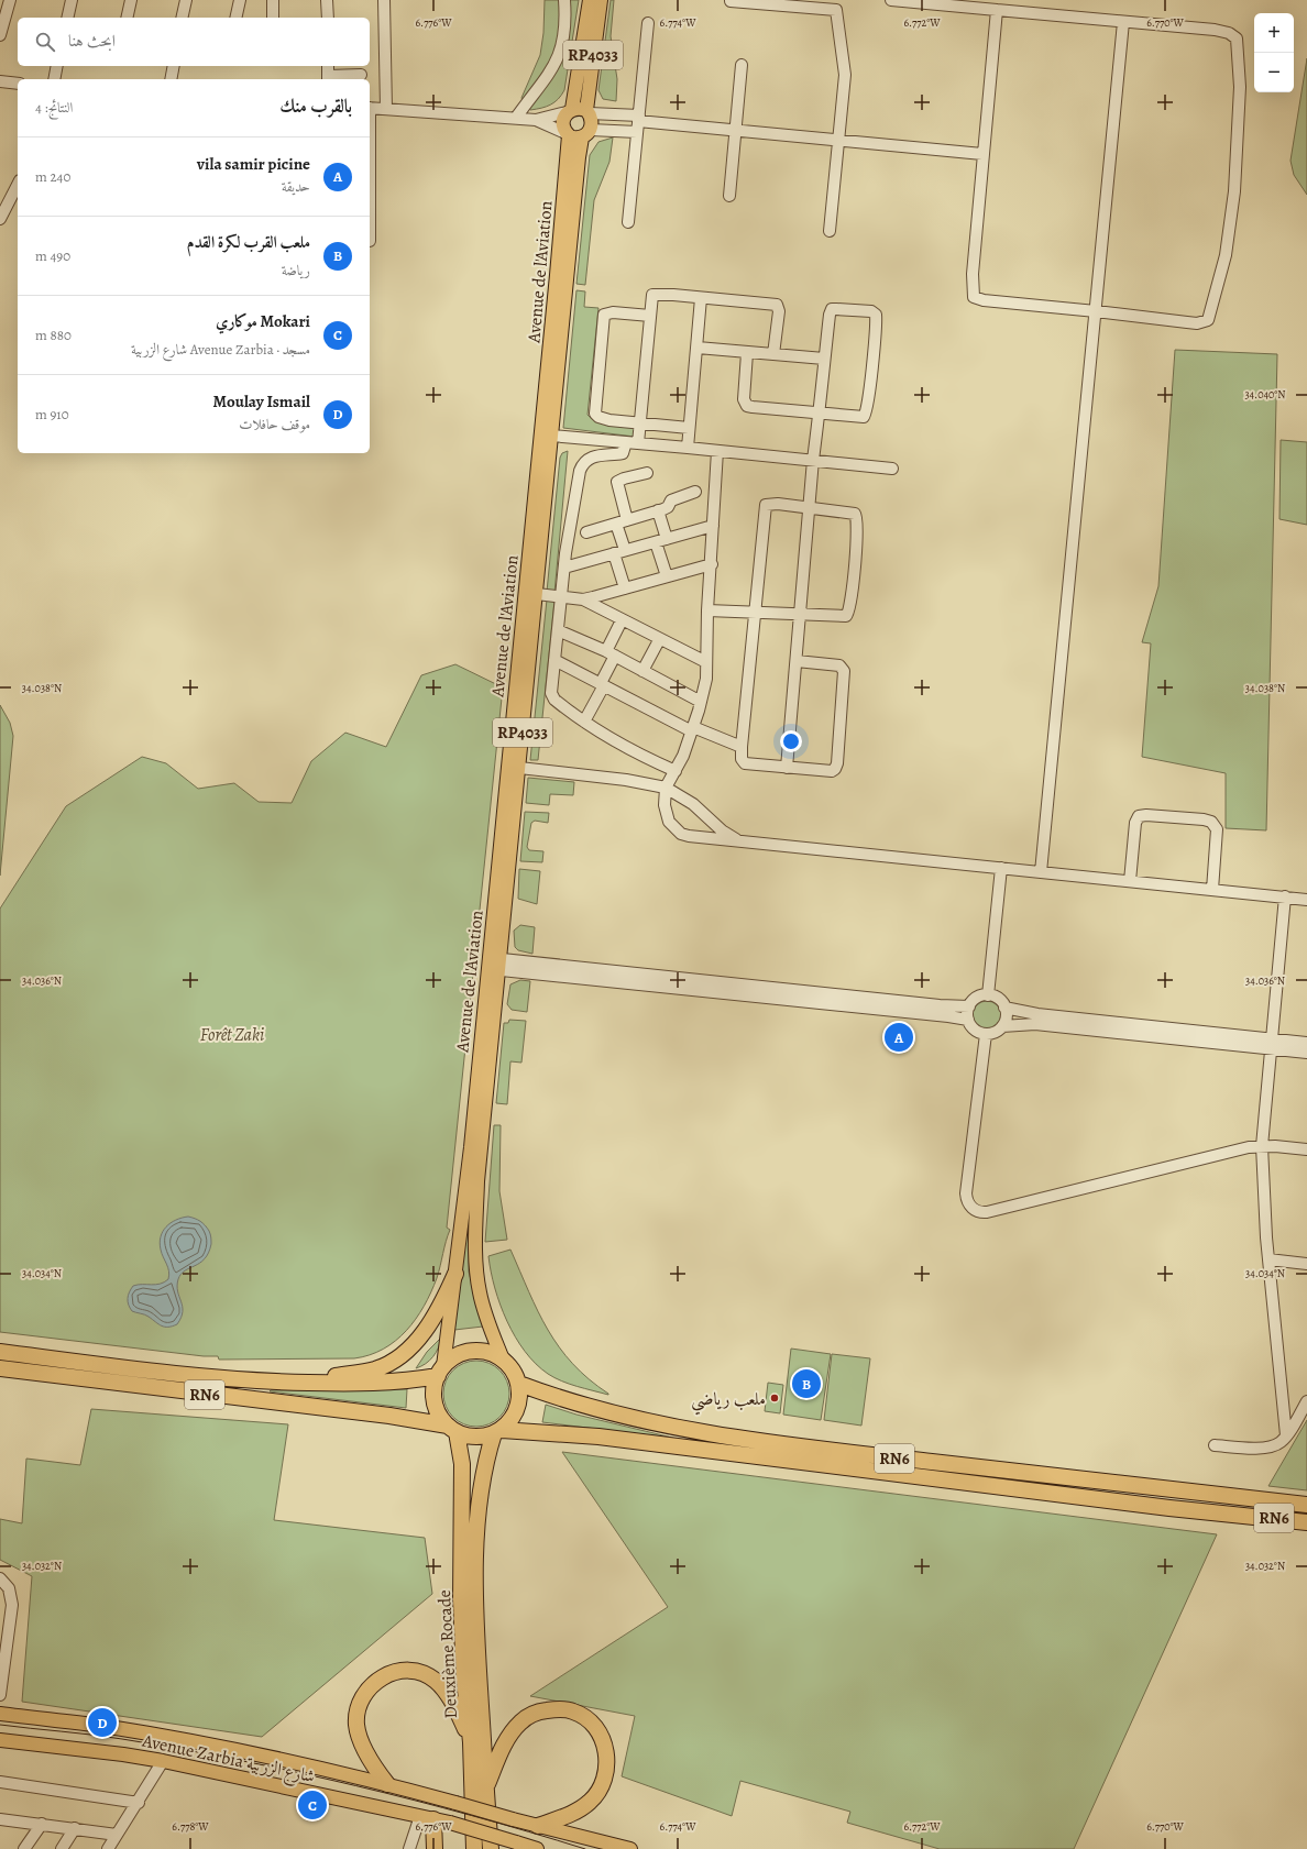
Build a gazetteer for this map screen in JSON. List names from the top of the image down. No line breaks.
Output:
{"streets":{"highway":["RN6","Deuxième Rocade"],"main road":["RP4033","Avenue de l'Aviation","Avenue Zarbia شارع الزربية"]},"crossings":[["Avenue de l'Aviation","RN6"],["Avenue de l'Aviation","Deuxième Rocade"],["RN6","Deuxième Rocade"]],"parks":["Forêt Zaki"],"places":["ملعب رياضي"],"page":{"map_buttons":["+","−"],"search":"ابحث هنا","heading":["بالقرب منك","النتائج: 4"],"list":[{"mark":"A","name":"vila samir picine","note":"حديقة","value":"240 m"},{"mark":"B","name":"ملعب القرب لكرة القدم","note":"رياضة","value":"490 m"},{"mark":"C","name":"Mokari موكاري","note":"مسجد · Avenue Zarbia شارع الزربية","value":"880 m"},{"mark":"D","name":"Moulay Ismail","note":"موقف حافلات","value":"910 m"}],"pins":["A","B","D","C"]},"coordinates":["6.776°W","6.774°W","6.772°W","6.770°W","34.040°N","34.038°N","34.036°N","34.034°N","34.032°N","6.778°W"]}
